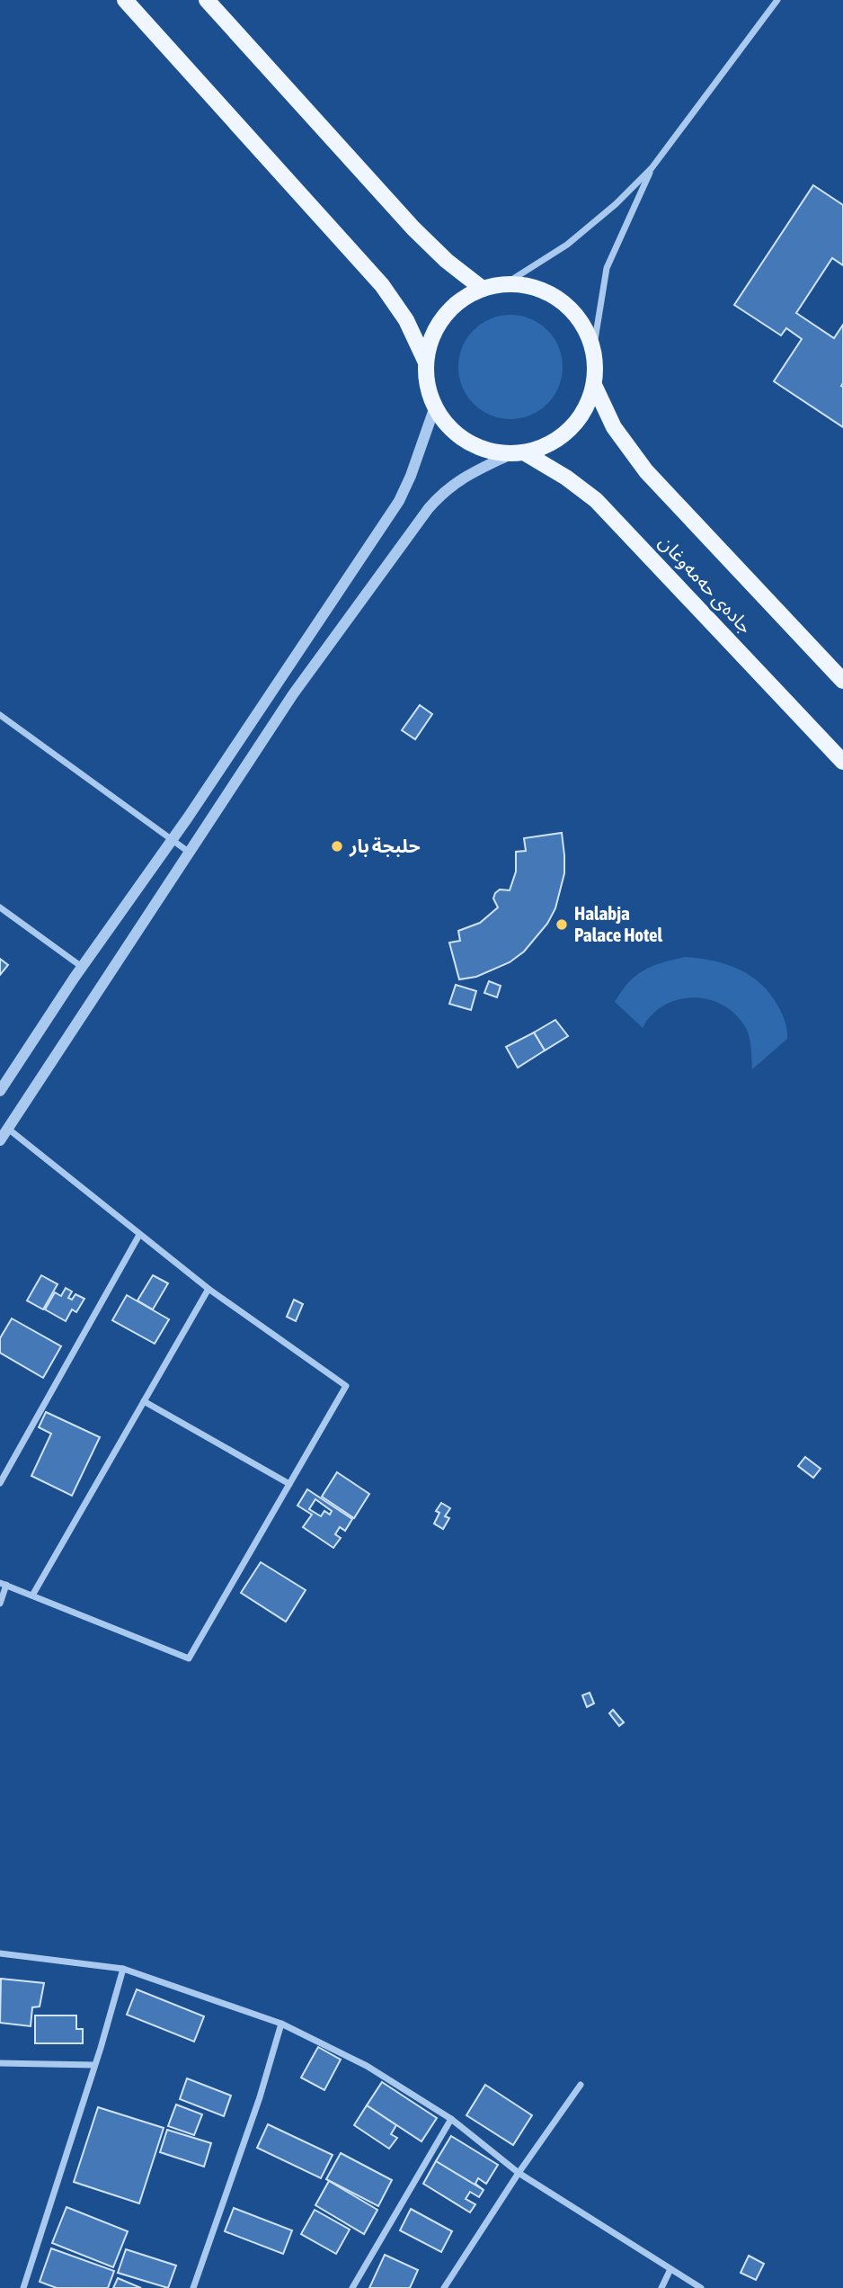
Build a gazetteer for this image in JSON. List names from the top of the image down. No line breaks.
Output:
{"streets":{"main road":["جادەی حەمەوغان"]},"places":["حلبجة بار","Halabja Palace Hotel"]}
